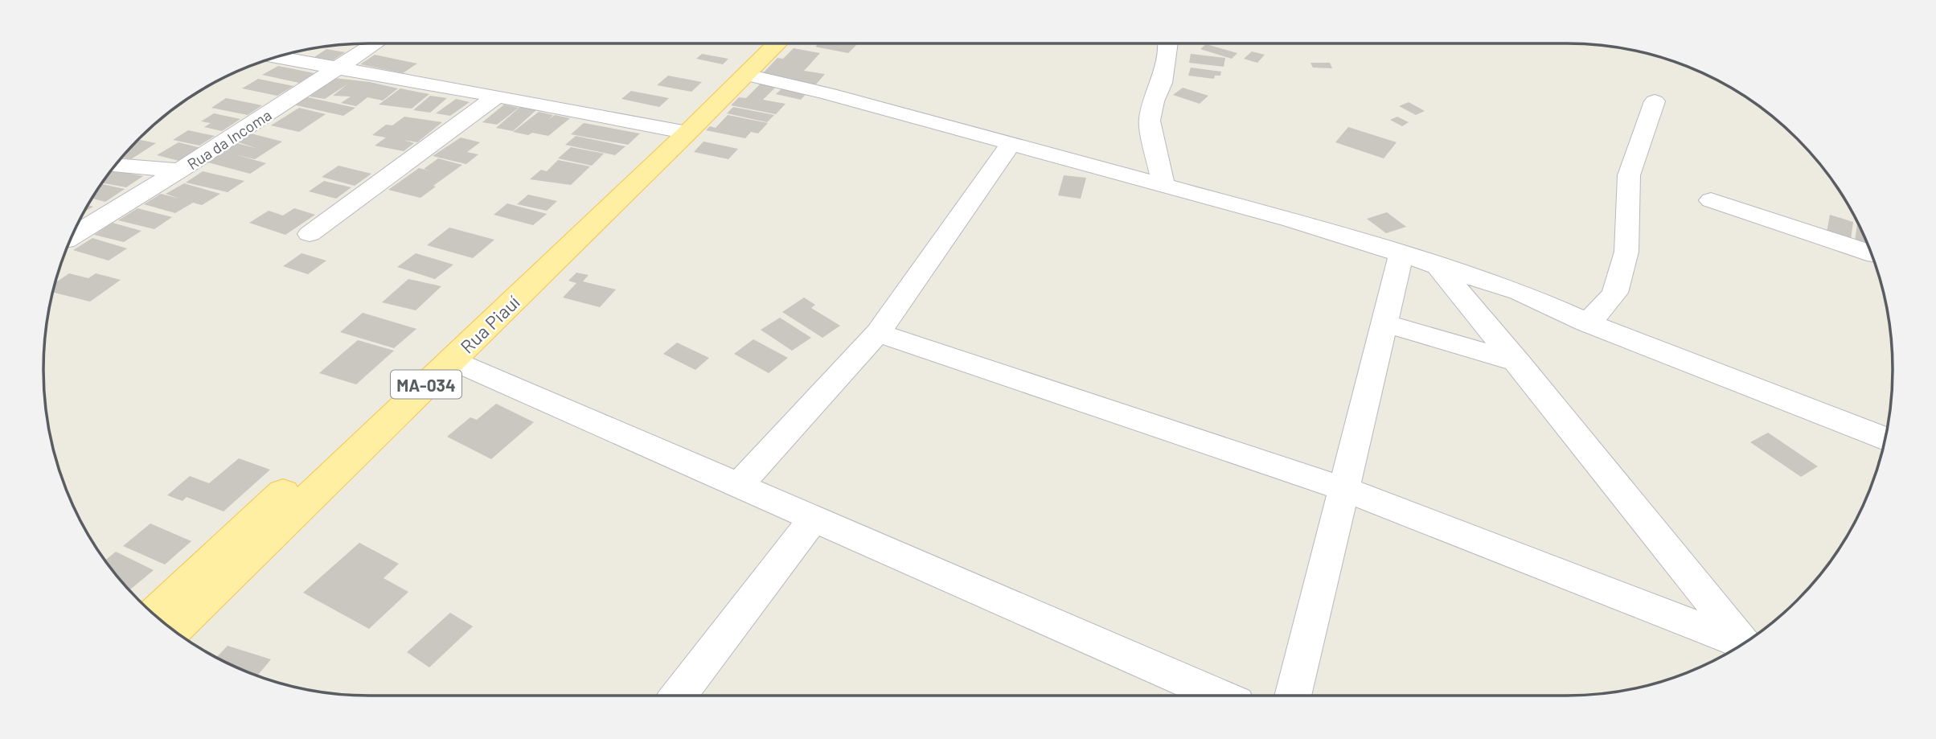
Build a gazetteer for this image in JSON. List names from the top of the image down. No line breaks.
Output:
{"streets":{"main road":["Rua Piauí","MA-034"],"street":["Rua da Incoma"]},"crossings":[["Rua Piauí","MA-034"]]}
